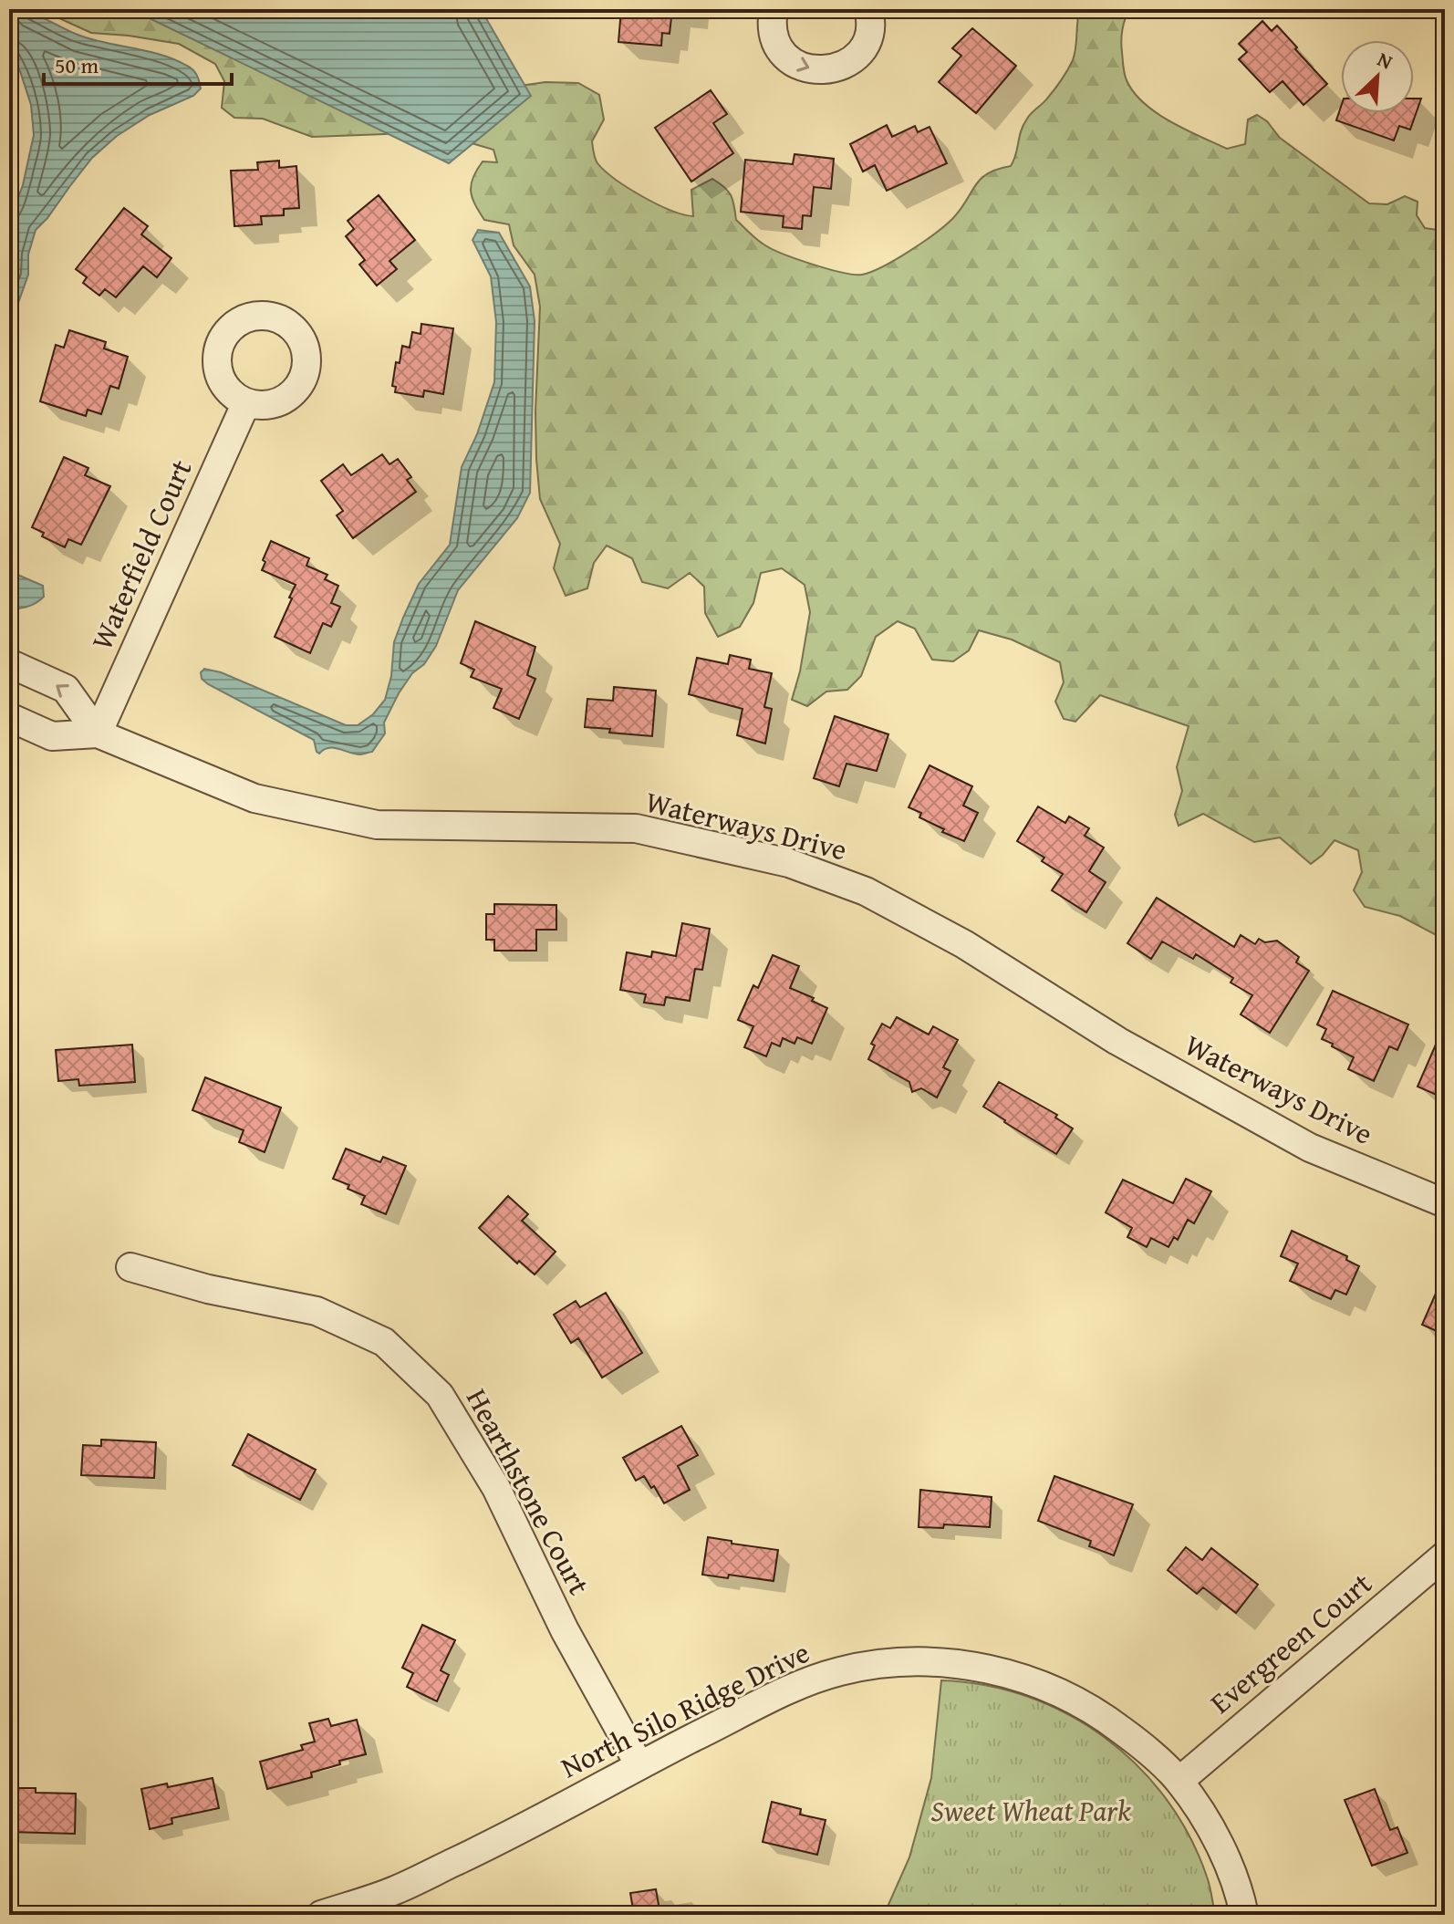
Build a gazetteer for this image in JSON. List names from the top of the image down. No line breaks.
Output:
{"streets":{"street":["Waterfield Court","Waterways Drive","Hearthstone Court","Evergreen Court","North Silo Ridge Drive"]},"crossings":[["Waterfield Court","Waterways Drive"],["Hearthstone Court","North Silo Ridge Drive"],["Evergreen Court","North Silo Ridge Drive"]],"parks":["Sweet Wheat Park"],"scale_bar":"50 m","north":"top right"}
